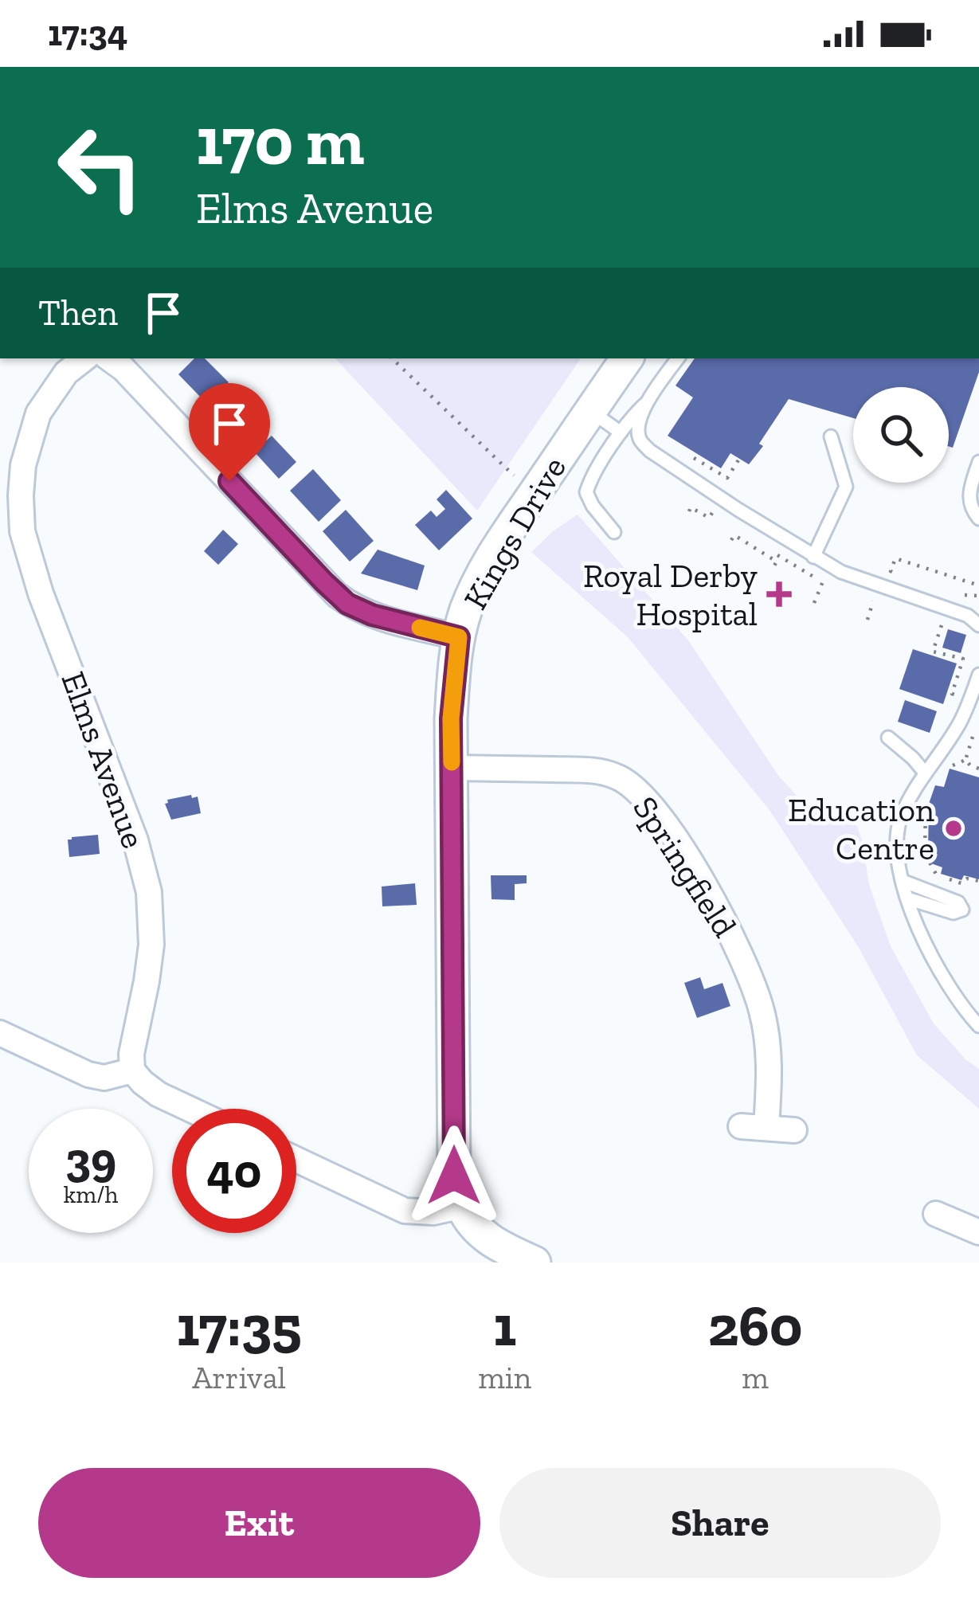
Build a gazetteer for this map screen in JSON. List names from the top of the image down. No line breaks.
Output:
{"streets":{"street":["Kings Drive","Elms Avenue","Springfield"]},"crossings":[["Kings Drive","Springfield"]],"places":{"health":["Royal Derby Hospital"],"other":["Education Centre"]},"page":{"status":"17:34","turn":["170 m","Elms Avenue"],"then":"Then","speed":"39 km/h","limit":"40","eta":["17:35","Arrival","1","min","260","m"],"buttons":["Exit","Share"]}}
